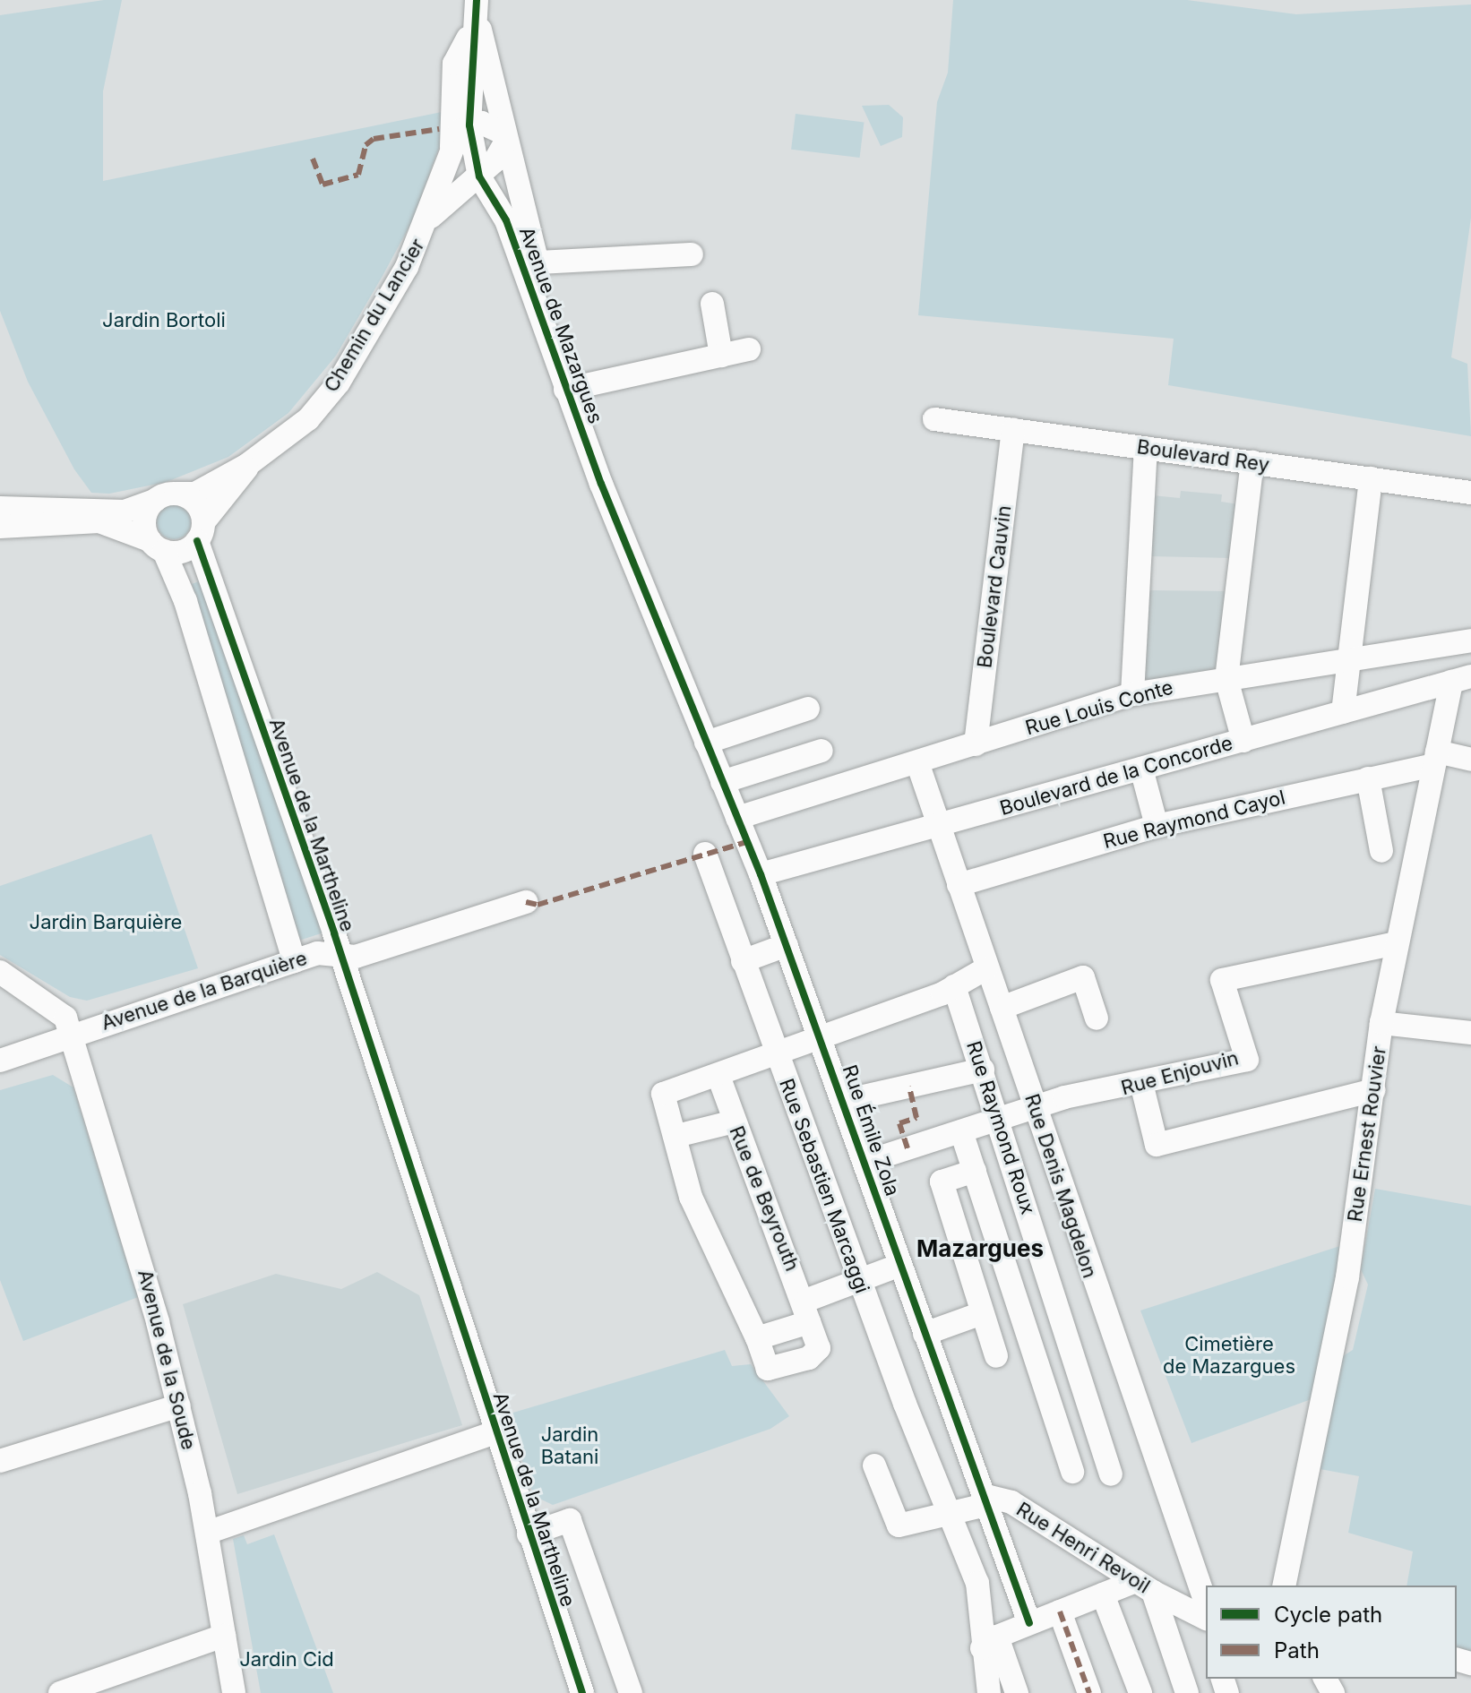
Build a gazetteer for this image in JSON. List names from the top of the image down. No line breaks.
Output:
{"streets":{"street":["Chemin du Lancier","Avenue de Mazargues","Boulevard Rey","Boulevard Cauvin","Rue Louis Conte","Boulevard de la Concorde","Rue Raymond Cayol","Avenue de la Martheline","Avenue de la Barquière","Rue Enjouvin","Rue Raymond Roux","Rue Émile Zola","Rue Ernest Rouvier","Rue Sebastien Marcaggi","Rue Denis Magdelon","Rue de Beyrouth","Avenue de la Soude","Rue Henri Revoil"]},"crossings":[["Chemin du Lancier","Avenue de Mazargues"],["Chemin du Lancier","Avenue de la Martheline"],["Avenue de Mazargues","Rue Émile Zola"],["Boulevard Rey","Boulevard Cauvin"],["Boulevard Cauvin","Rue Louis Conte"],["Rue Louis Conte","Rue Émile Zola"],["Rue Louis Conte","Rue Denis Magdelon"],["Boulevard de la Concorde","Rue Émile Zola"],["Boulevard de la Concorde","Rue Ernest Rouvier"],["Boulevard de la Concorde","Rue Denis Magdelon"],["Rue Raymond Cayol","Rue Ernest Rouvier"],["Rue Raymond Cayol","Rue Denis Magdelon"],["Avenue de la Martheline","Avenue de la Barquière"],["Avenue de la Barquière","Avenue de la Soude"],["Rue Enjouvin","Rue Raymond Roux"],["Rue Enjouvin","Rue Émile Zola"],["Rue Enjouvin","Rue Ernest Rouvier"],["Rue Enjouvin","Rue Denis Magdelon"],["Rue Émile Zola","Rue Henri Revoil"]],"districts":["Mazargues"],"parks":["Jardin Bortoli","Jardin Barquière","Cimetière de Mazargues","Jardin Batani","Jardin Cid"],"legend":["Cycle path","Path"]}
